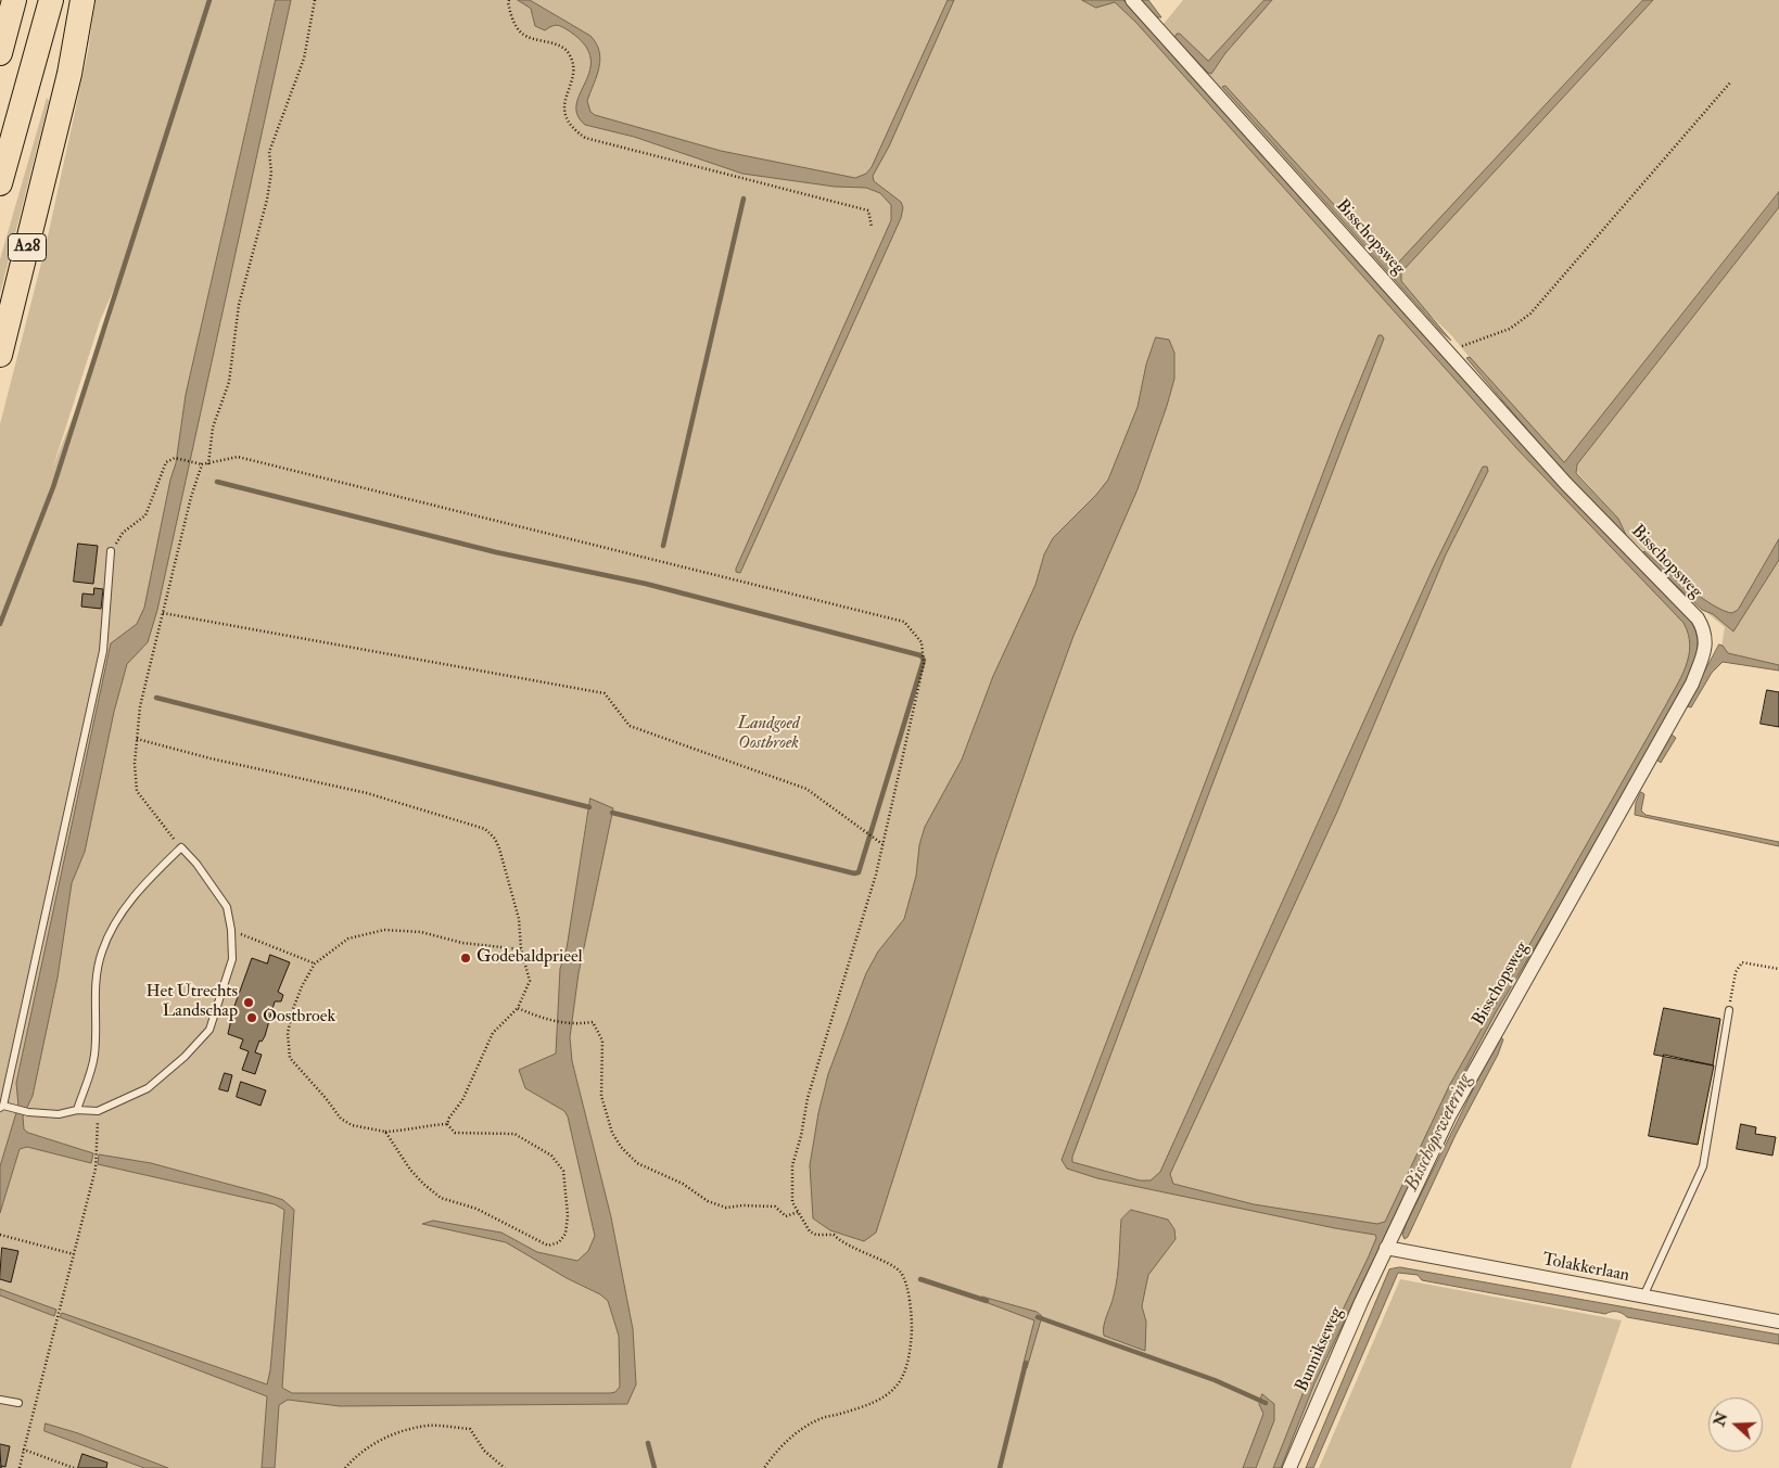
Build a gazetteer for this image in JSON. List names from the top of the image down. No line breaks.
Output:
{"streets":{"highway":["A28"],"street":["Bisschopsweg","Tolakkerlaan","Bunnikseweg"]},"crossings":[["Bisschopsweg","Tolakkerlaan"],["Bisschopsweg","Bunnikseweg"],["Tolakkerlaan","Bunnikseweg"]],"water":["Bisschopswetering"],"parks":["Landgoed Oostbroek"],"places":["Godebaldprieel","Het Utrechts Landschap","Oostbroek"],"north":"left"}
